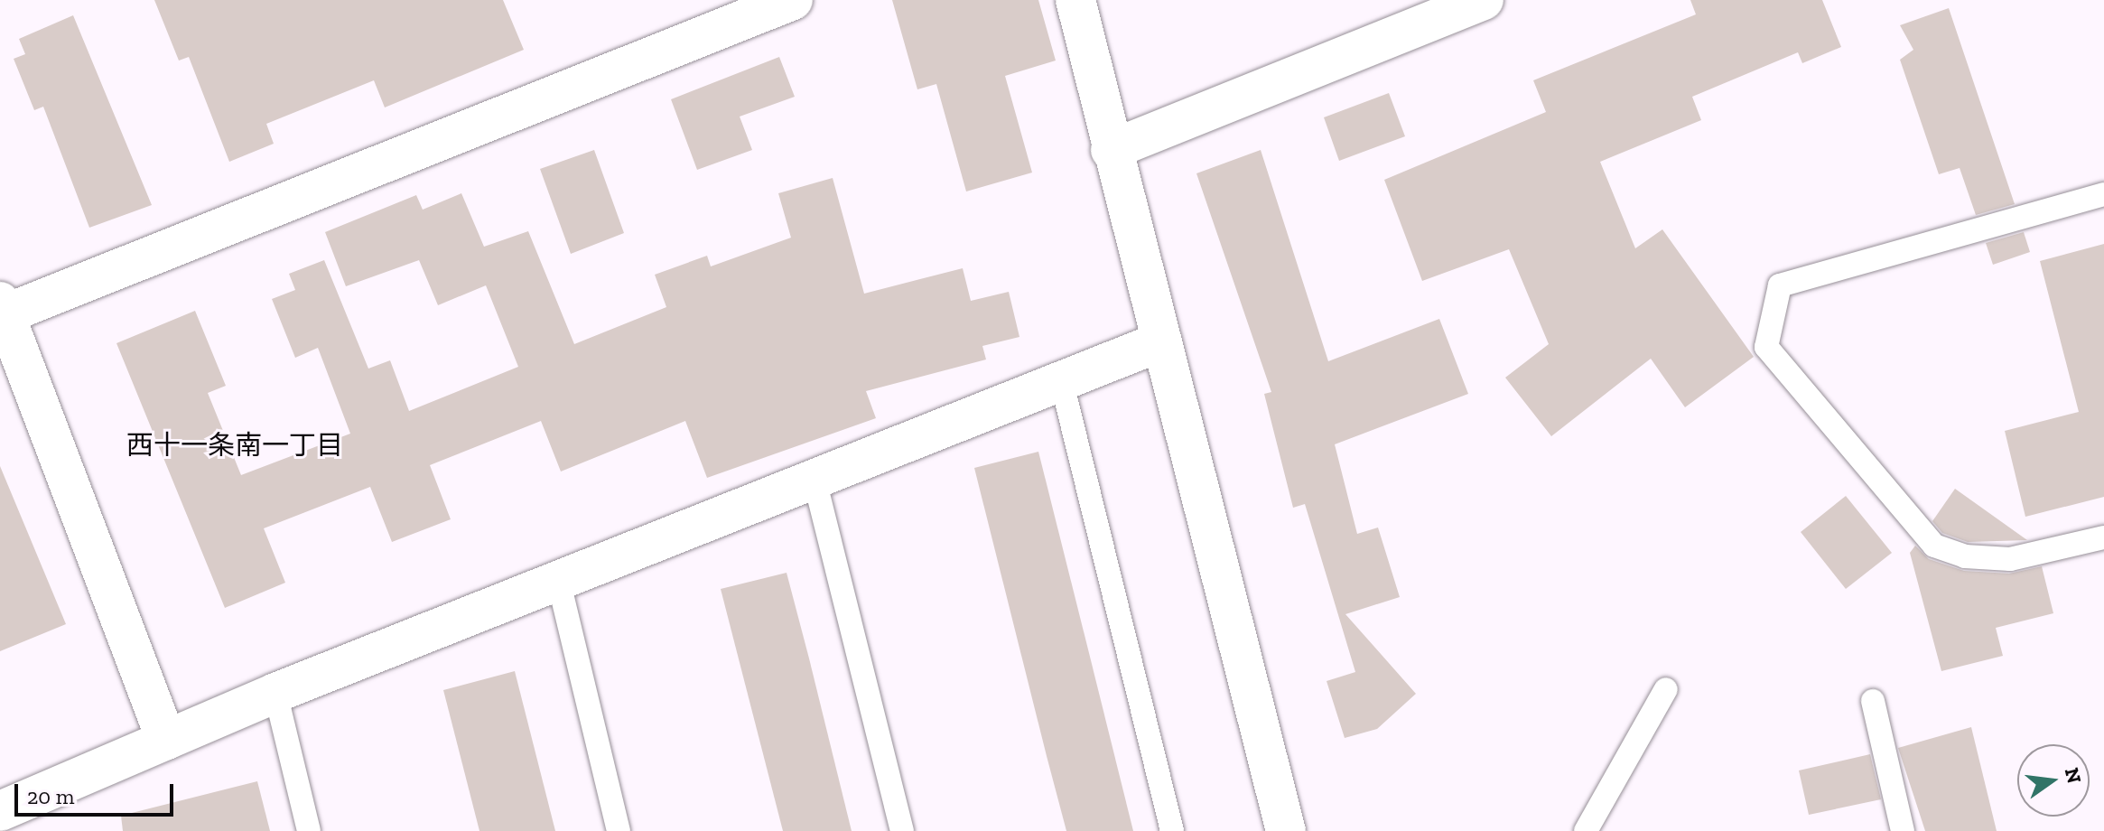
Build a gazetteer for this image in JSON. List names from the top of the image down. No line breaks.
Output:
{"districts":["西十一条南一丁目"],"scale_bar":"20 m","north":"right"}
